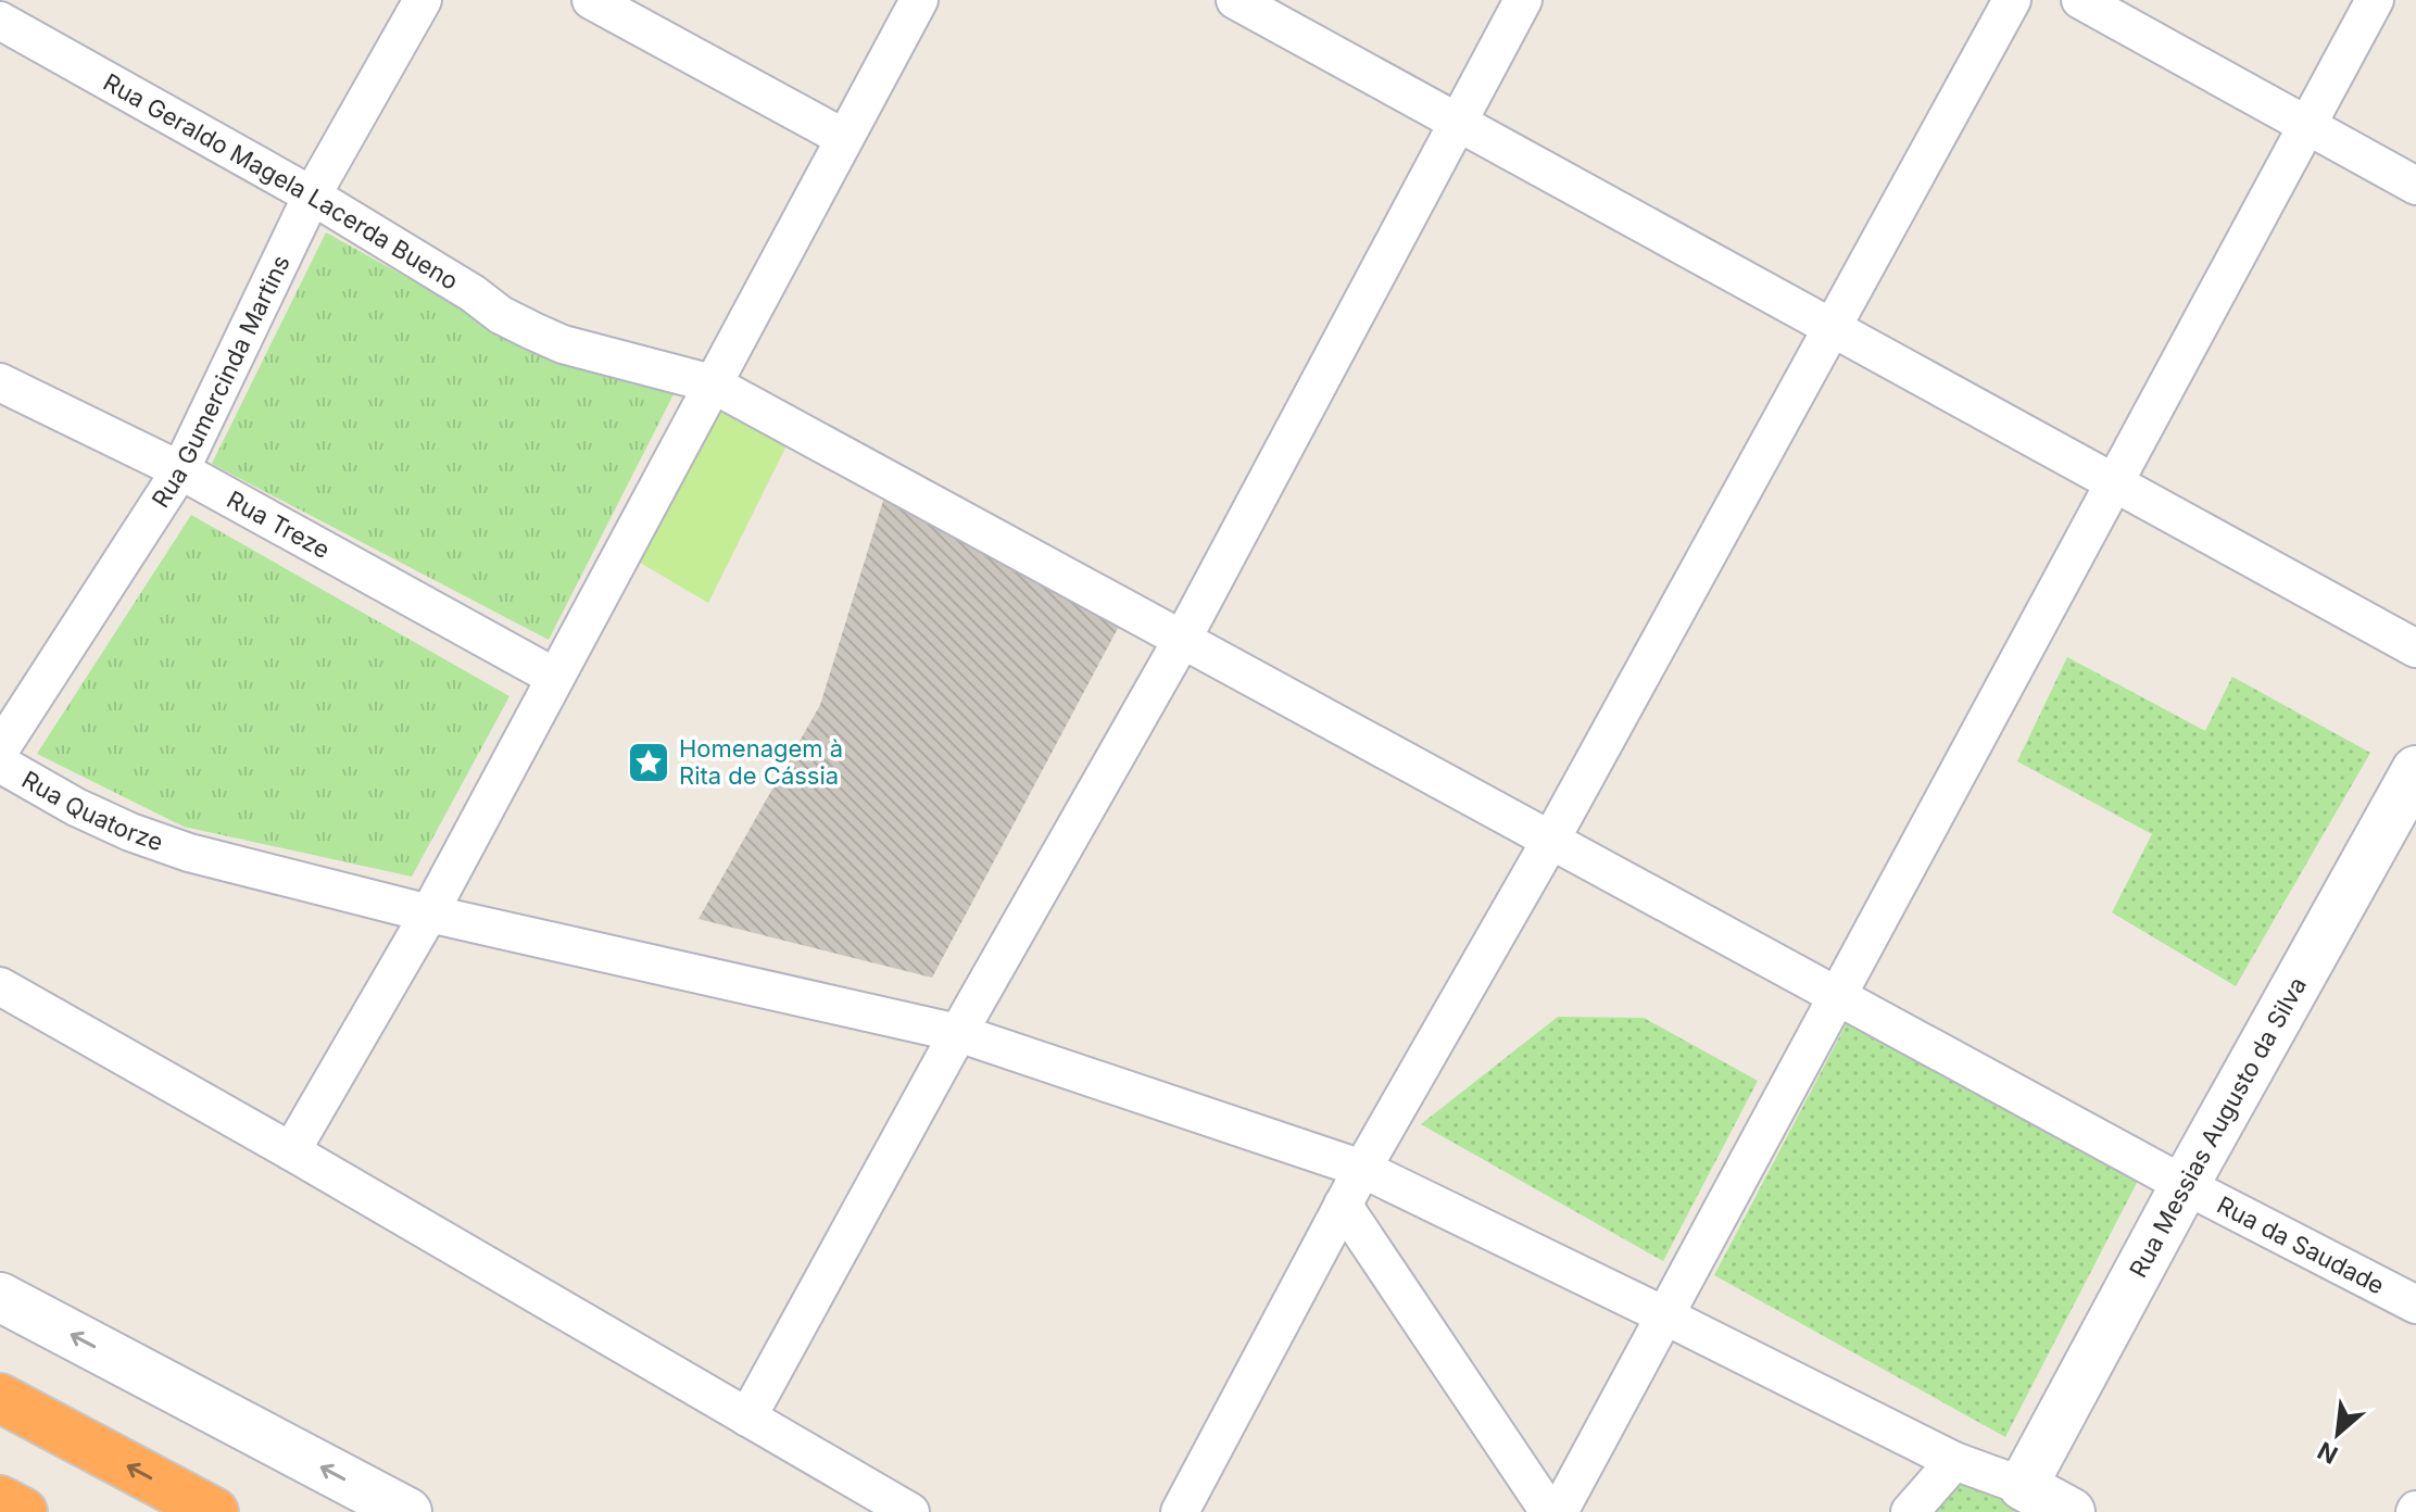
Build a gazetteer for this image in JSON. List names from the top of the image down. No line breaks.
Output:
{"streets":{"street":["Rua Geraldo Magela Lacerda Bueno","Rua Gumercinda Martins","Rua Treze","Rua Quatorze","Rua Messias Augusto da Silva","Rua da Saudade"]},"crossings":[["Rua Geraldo Magela Lacerda Bueno","Rua Gumercinda Martins"],["Rua Geraldo Magela Lacerda Bueno","Rua da Saudade"],["Rua Gumercinda Martins","Rua Treze"],["Rua Quatorze","Rua Messias Augusto da Silva"],["Rua Messias Augusto da Silva","Rua da Saudade"]],"places":{"place":["Homenagem à Rita de Cássia"]},"north":"bottom left"}
